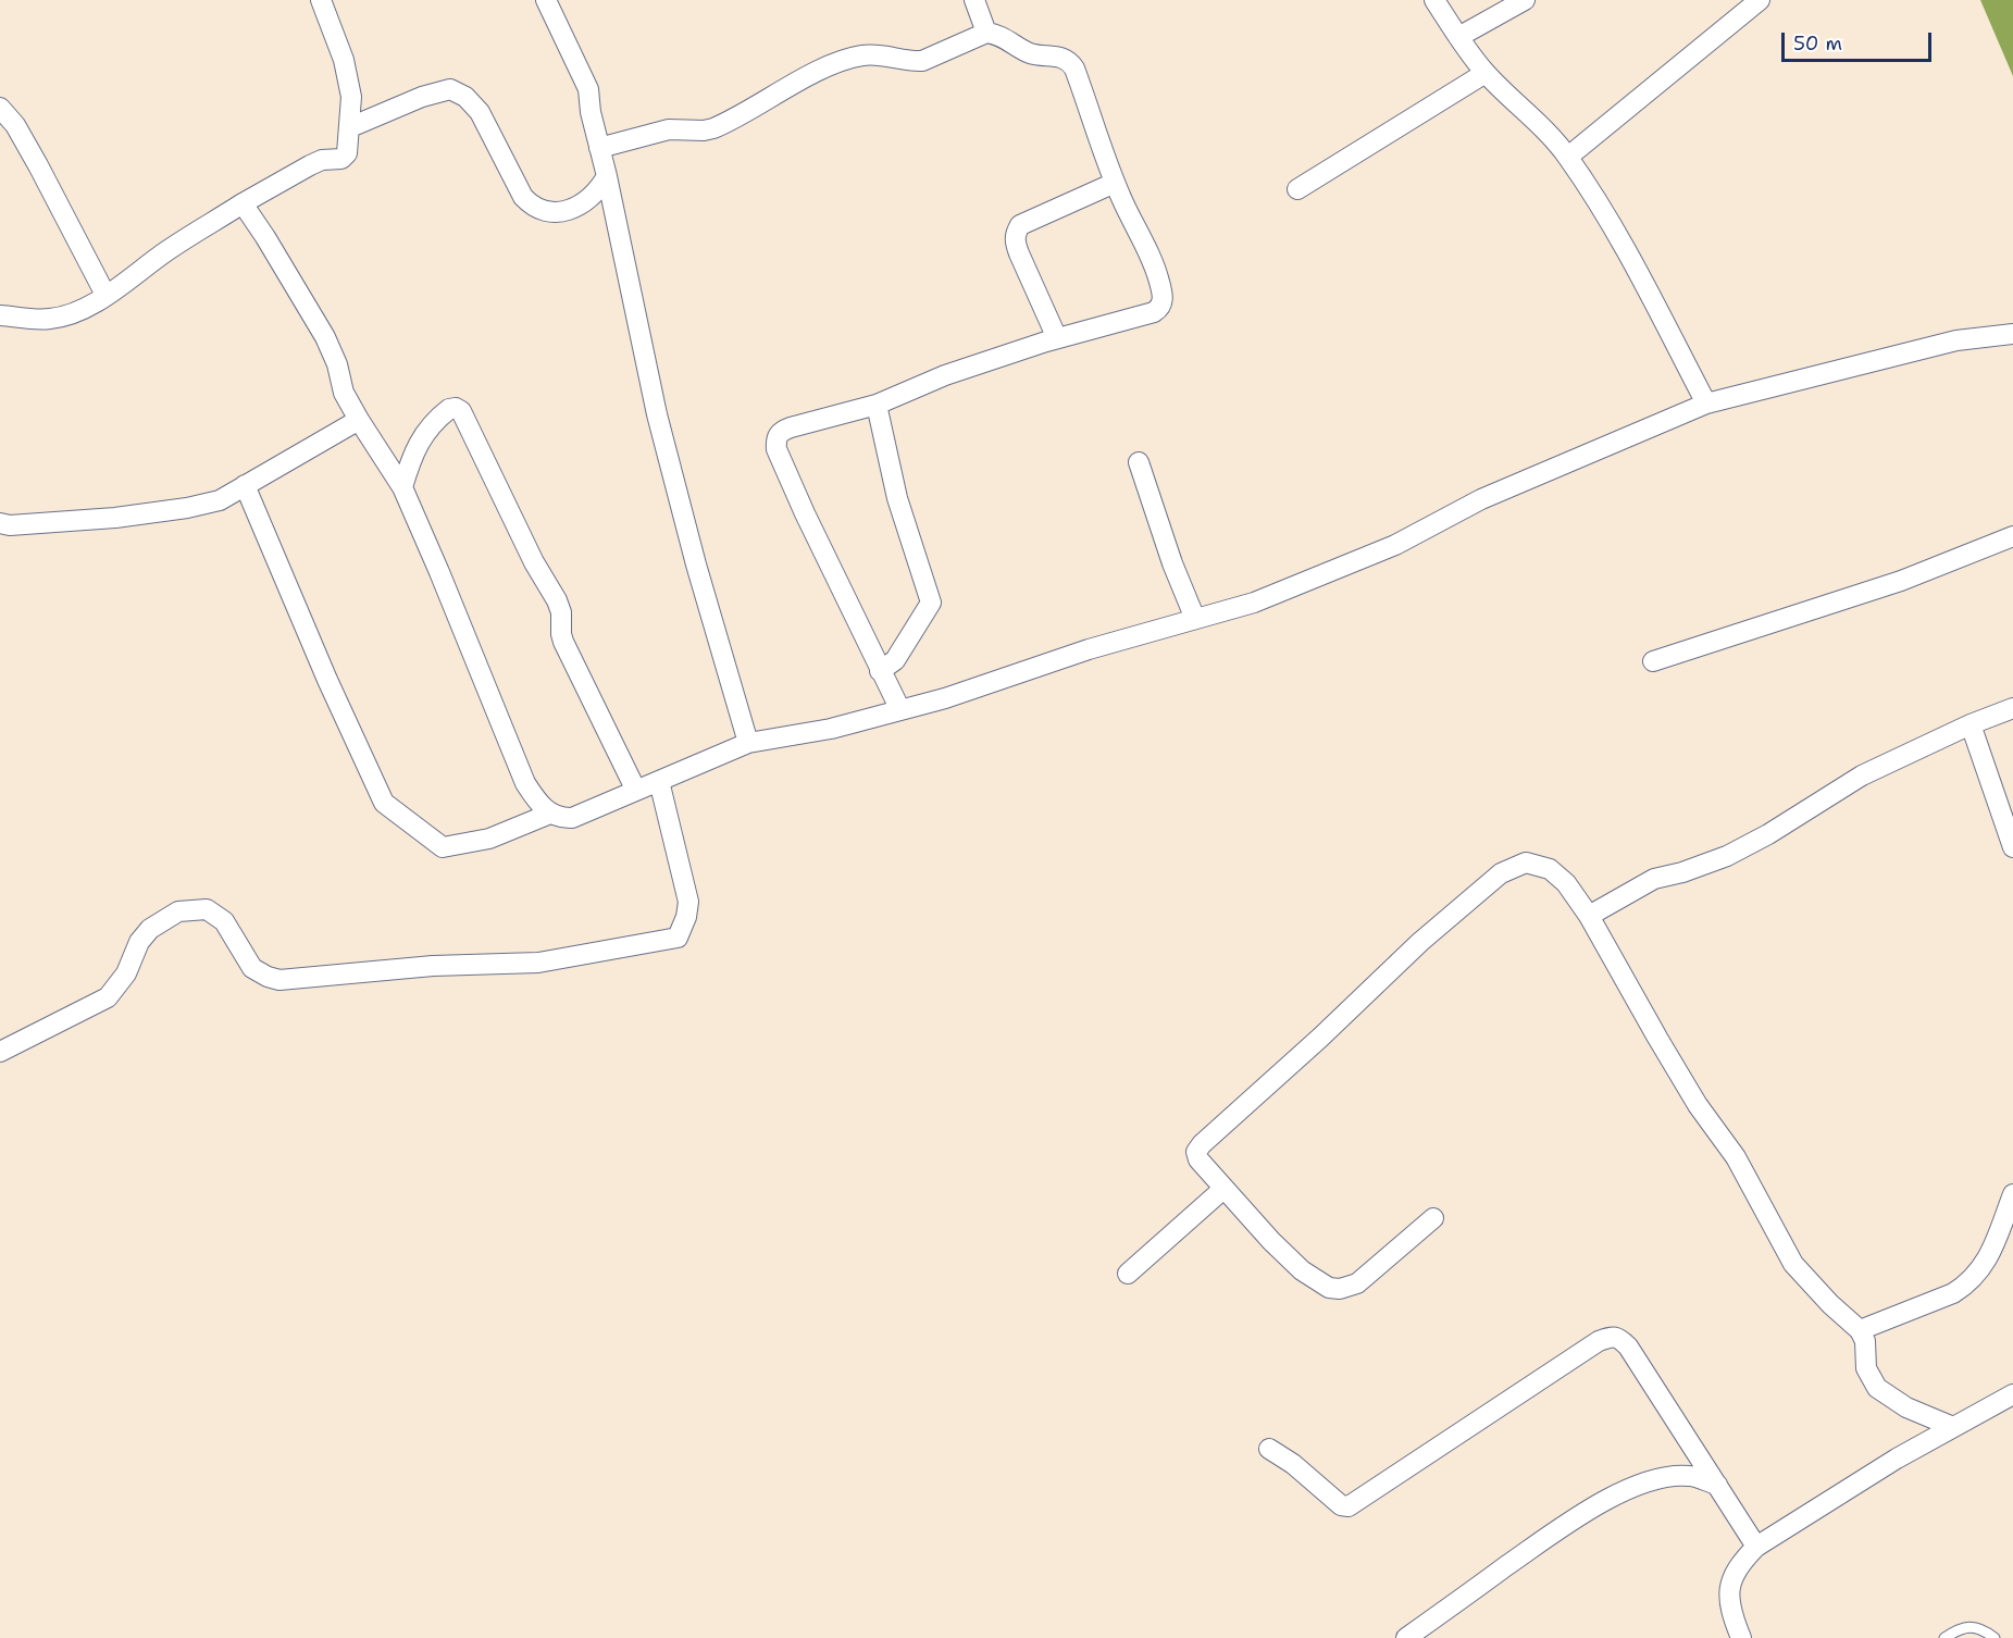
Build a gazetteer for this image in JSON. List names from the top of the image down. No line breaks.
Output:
{"scale_bar":"50 m"}
